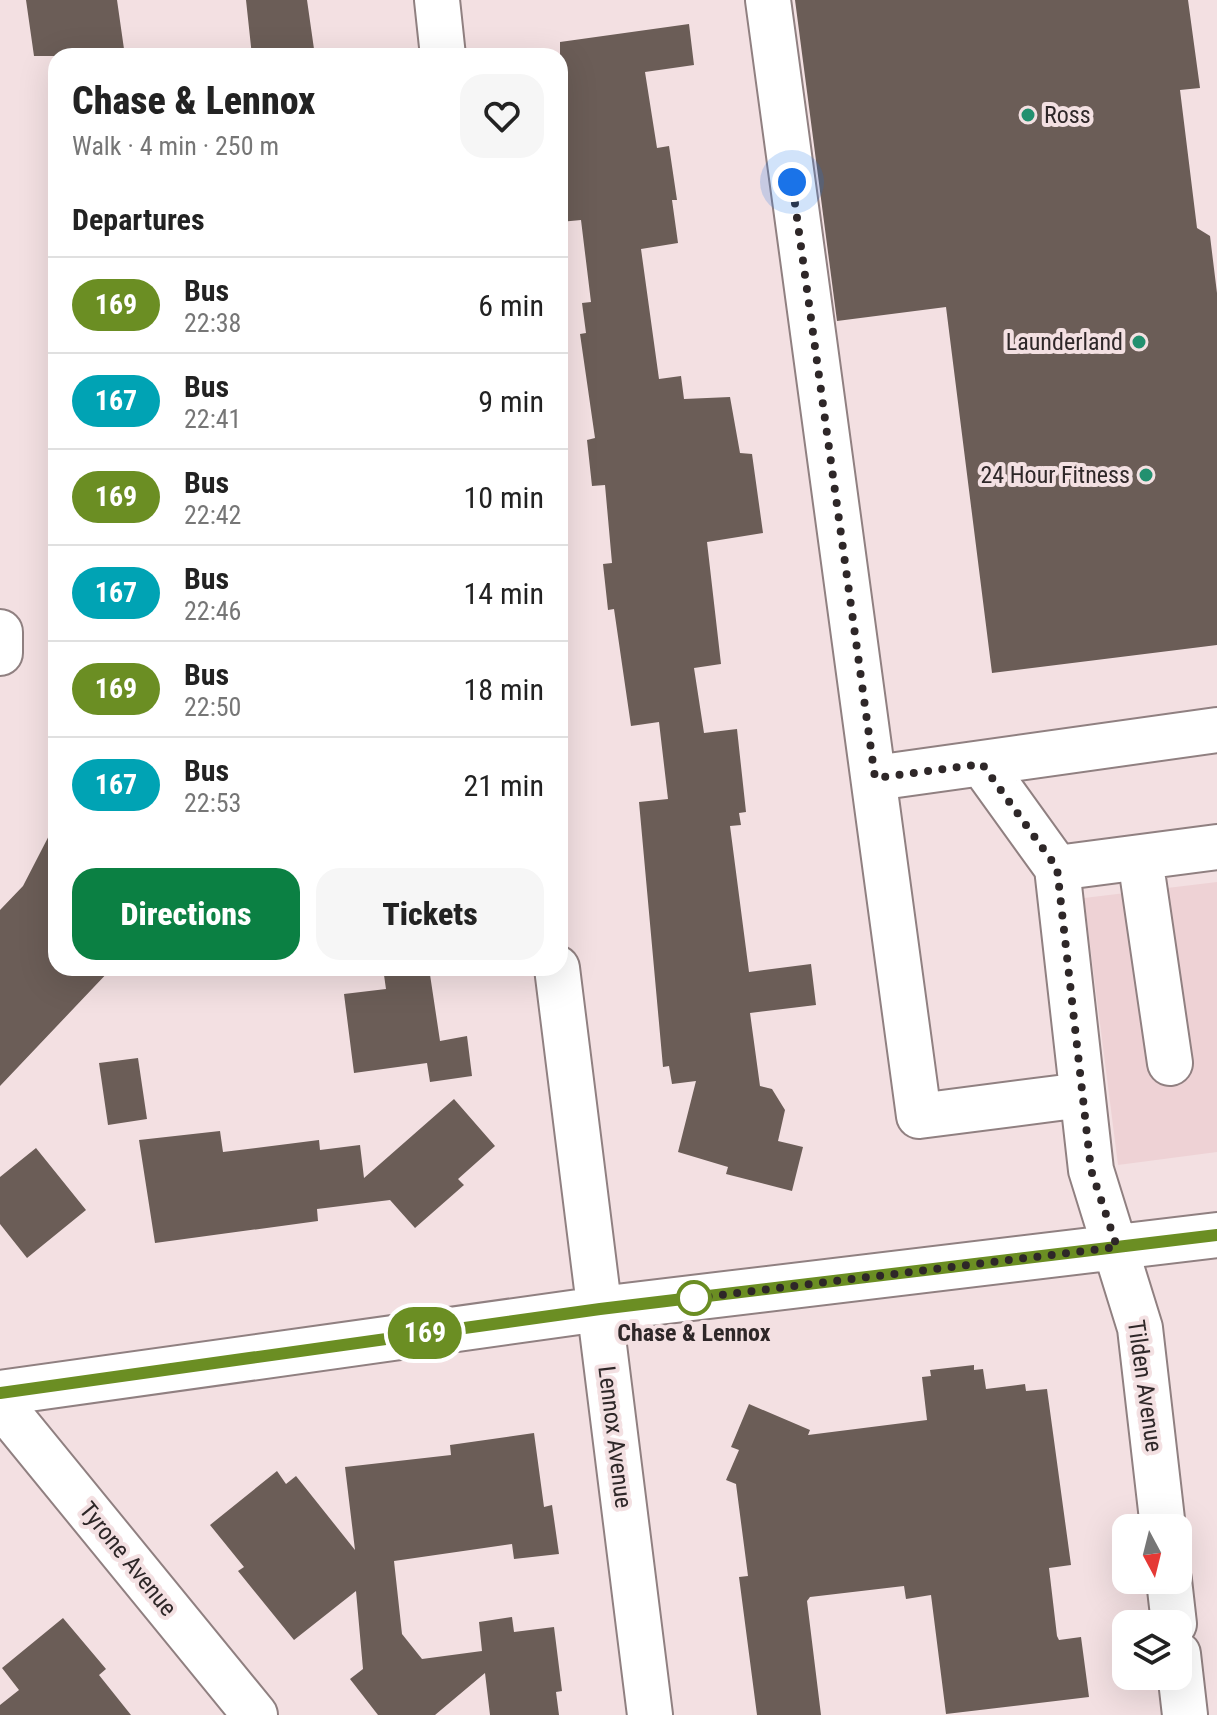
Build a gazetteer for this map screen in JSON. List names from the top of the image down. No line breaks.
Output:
{"streets":{"street":["Tilden Avenue","Lennox Avenue","Tyrone Avenue"]},"places":["Ross","Launderland","24 Hour Fitness","Chase & Lennox"],"lines":["bus line 169"],"north":"bottom","page":{"on_map":"169","heading":[["Chase & Lennox","Walk · 4 min · 250 m"],"Departures"],"list":[{"mark":"169","name":"Bus","note":"22:38","value":"6 min"},{"mark":"167","name":"Bus","note":"22:41","value":"9 min"},{"mark":"169","name":"Bus","note":"22:42","value":"10 min"},{"mark":"167","name":"Bus","note":"22:46","value":"14 min"},{"mark":"169","name":"Bus","note":"22:50","value":"18 min"},{"mark":"167","name":"Bus","note":"22:53","value":"21 min"}],"buttons":["Directions","Tickets"]}}
